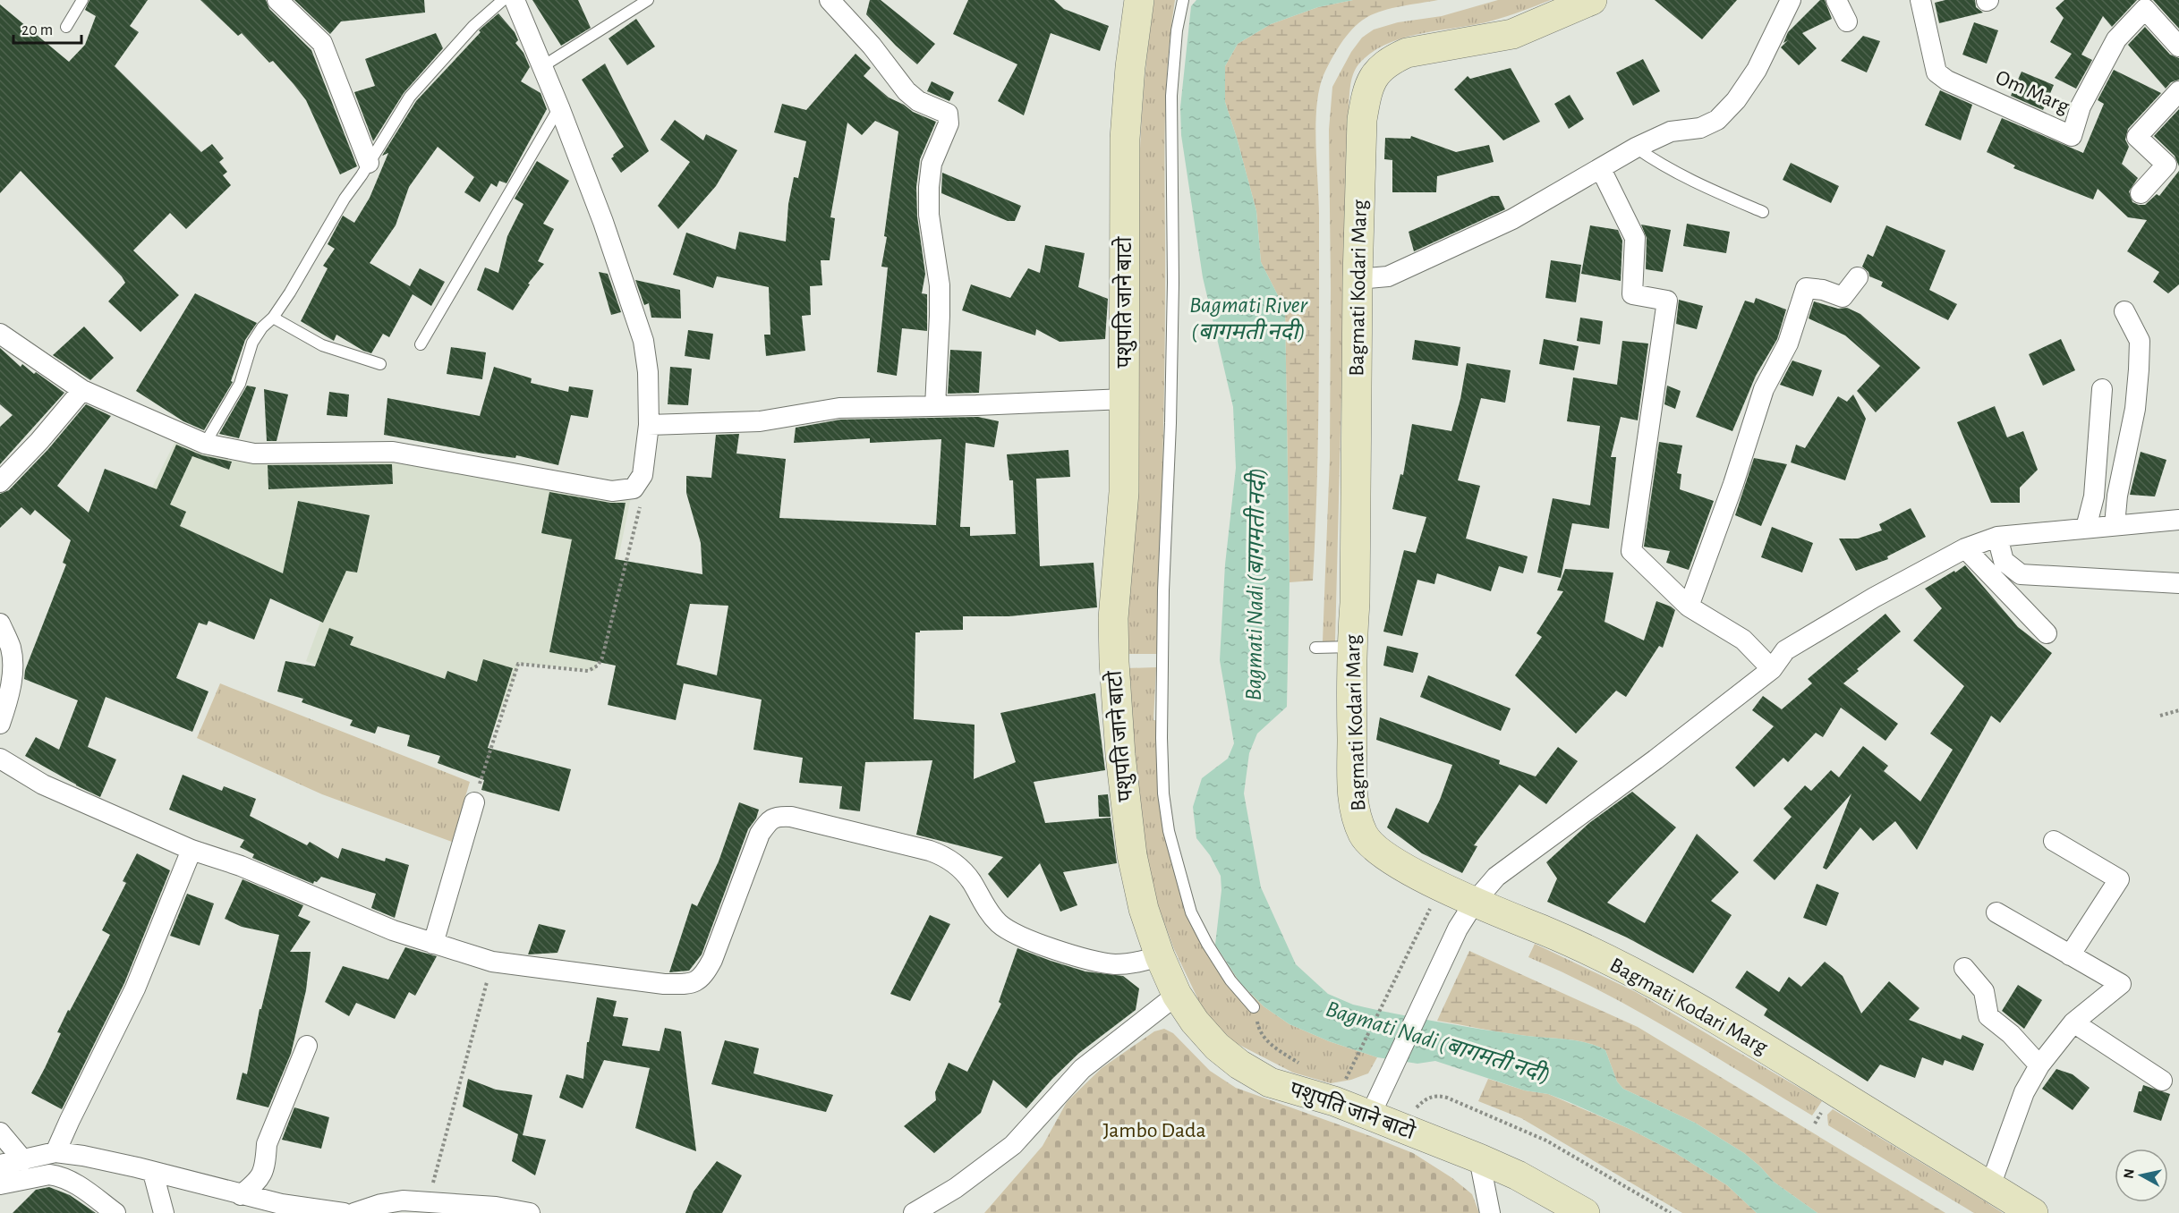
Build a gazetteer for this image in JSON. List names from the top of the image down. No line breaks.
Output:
{"streets":{"main road":["Bagmati Kodari Marg","पशुपति जाने बाटो"],"street":["Om Marg"]},"water":["Bagmati River (बागमती नदी)","Bagmati Nadi (बागमती नदी)"],"parks":["Jambo Dada"],"scale_bar":"20 m","north":"left"}
